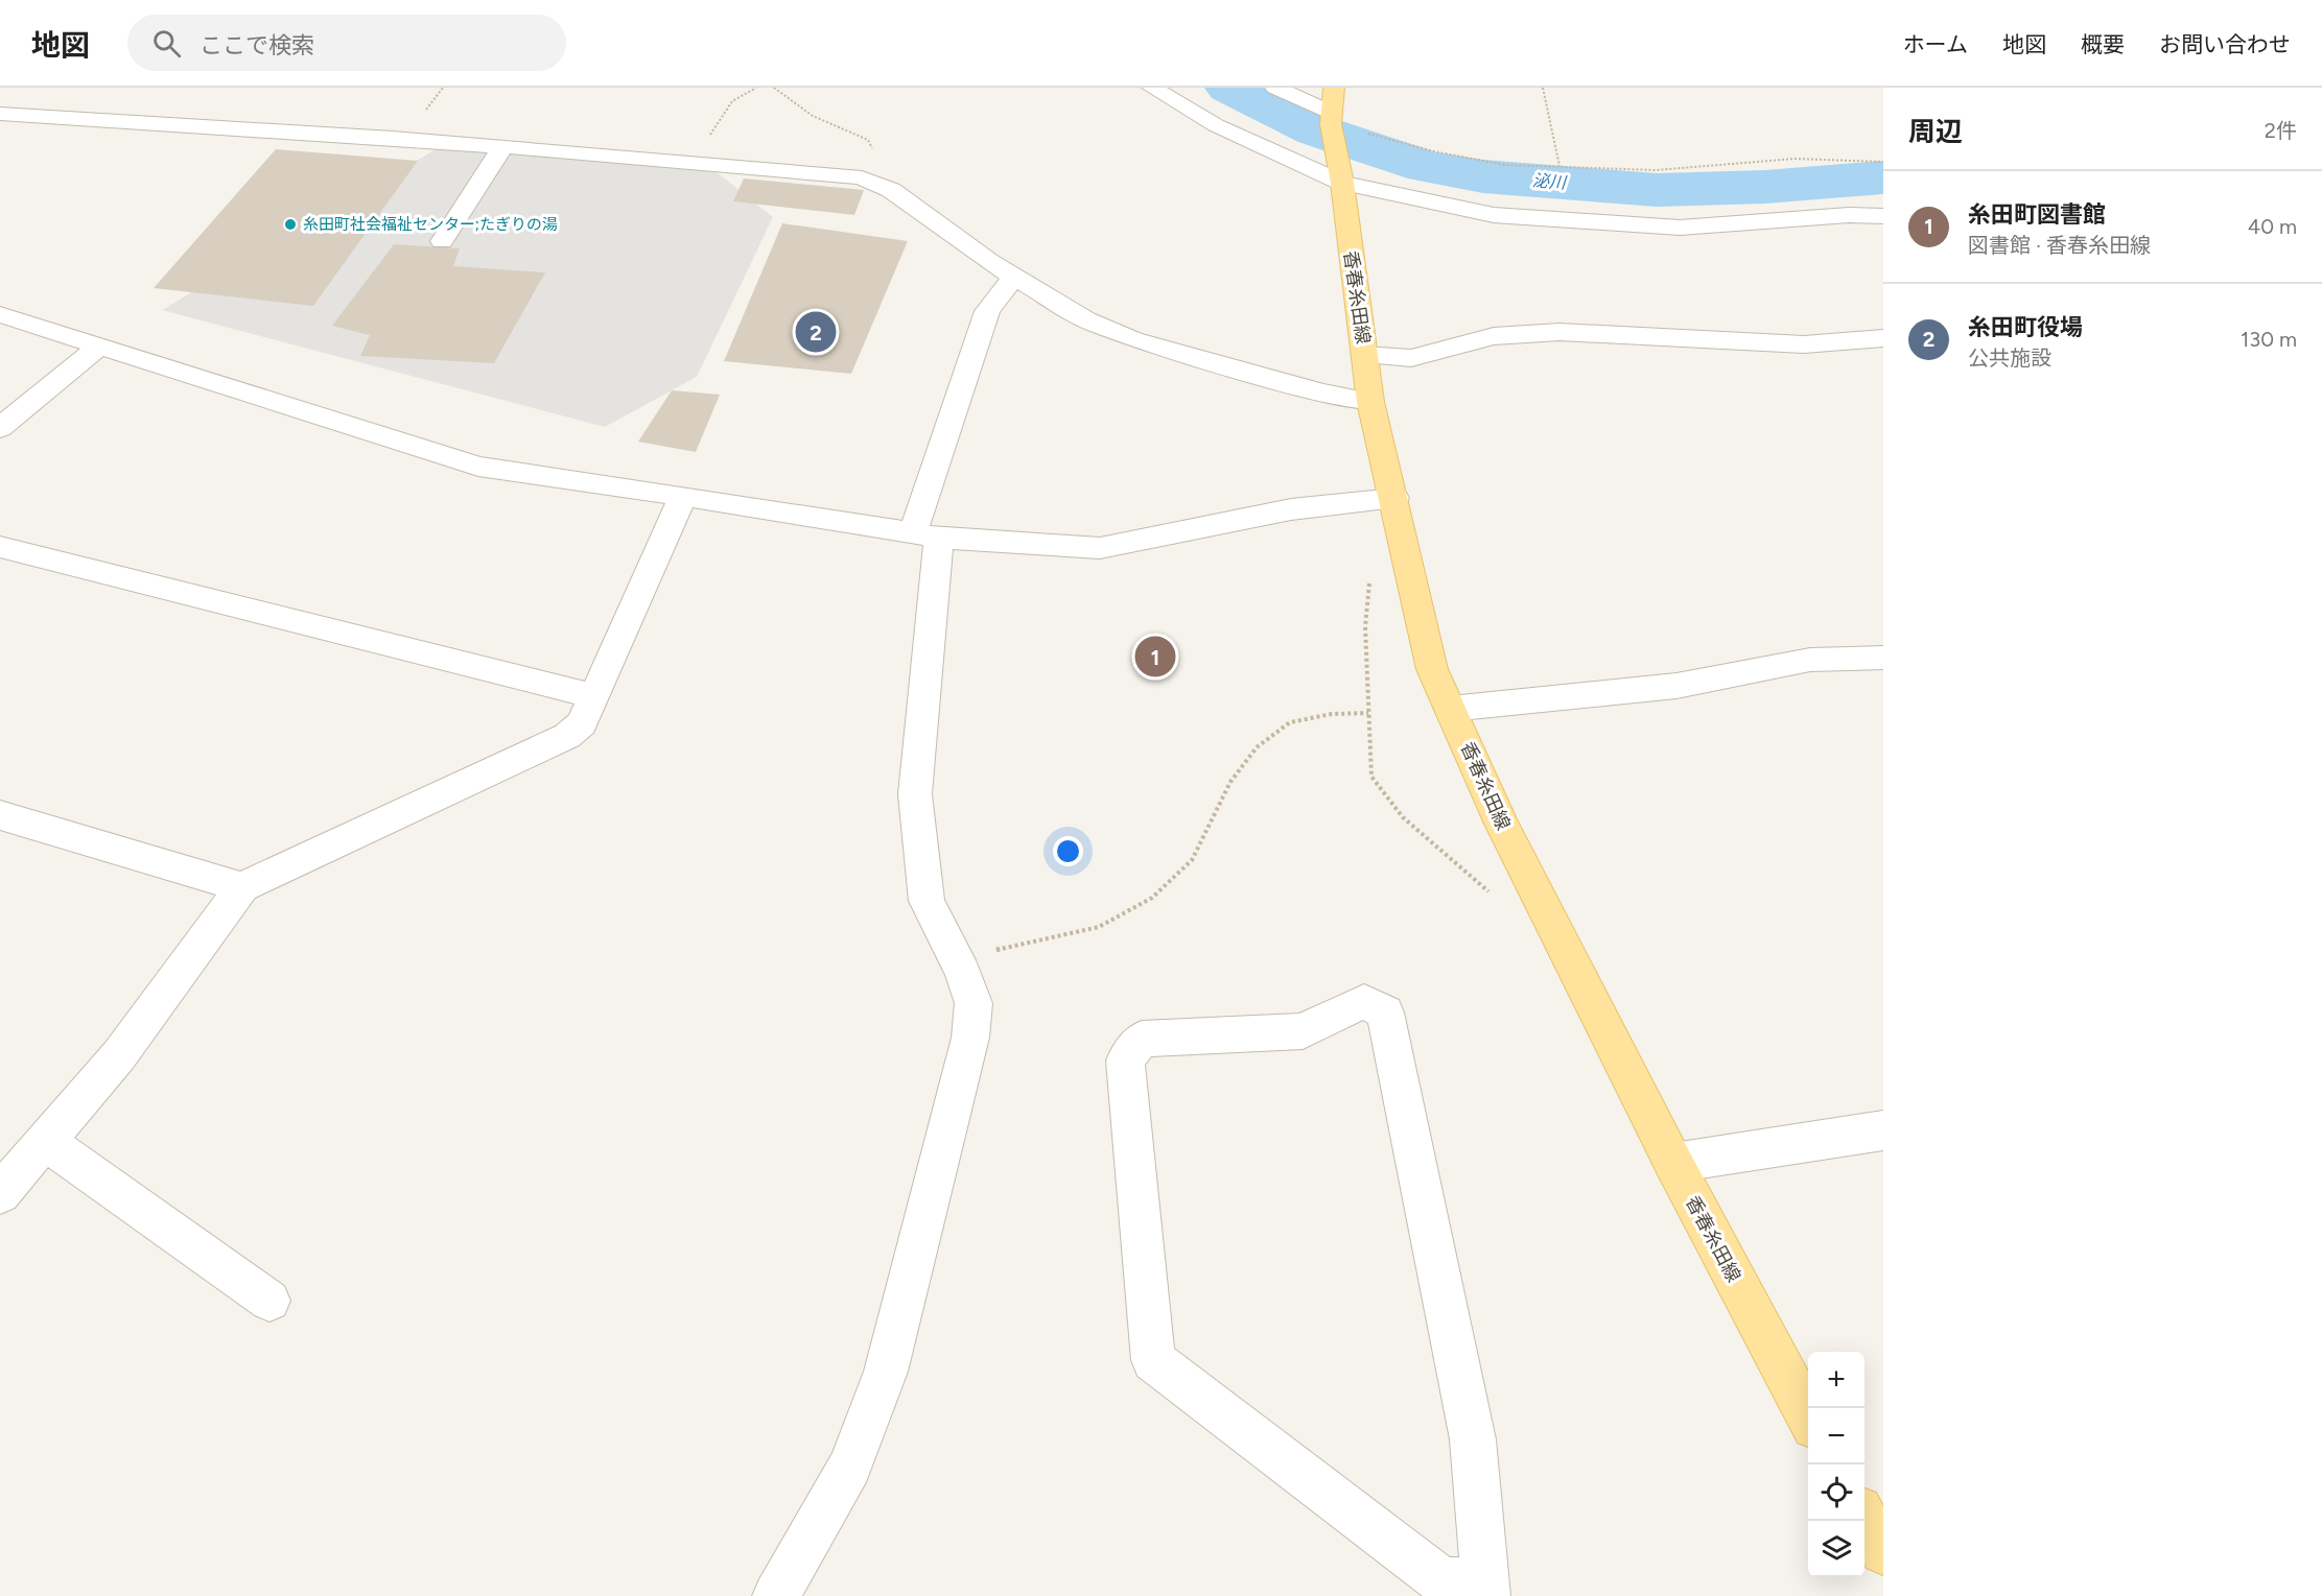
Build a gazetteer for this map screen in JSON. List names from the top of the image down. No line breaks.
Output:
{"streets":{"main road":["香春糸田線"]},"water":["泌川"],"places":["糸田町社会福祉センター;たぎりの湯"],"page":{"header":"地図","search":"ここで検索","nav":["ホーム","地図","概要","お問い合わせ"],"heading":["周辺","2件"],"list":[{"mark":"1","name":"糸田町図書館","note":"図書館 · 香春糸田線","value":"40 m"},{"mark":"2","name":"糸田町役場","note":"公共施設","value":"130 m"}],"pins":["2","1"],"map_buttons":["+","−"]}}
